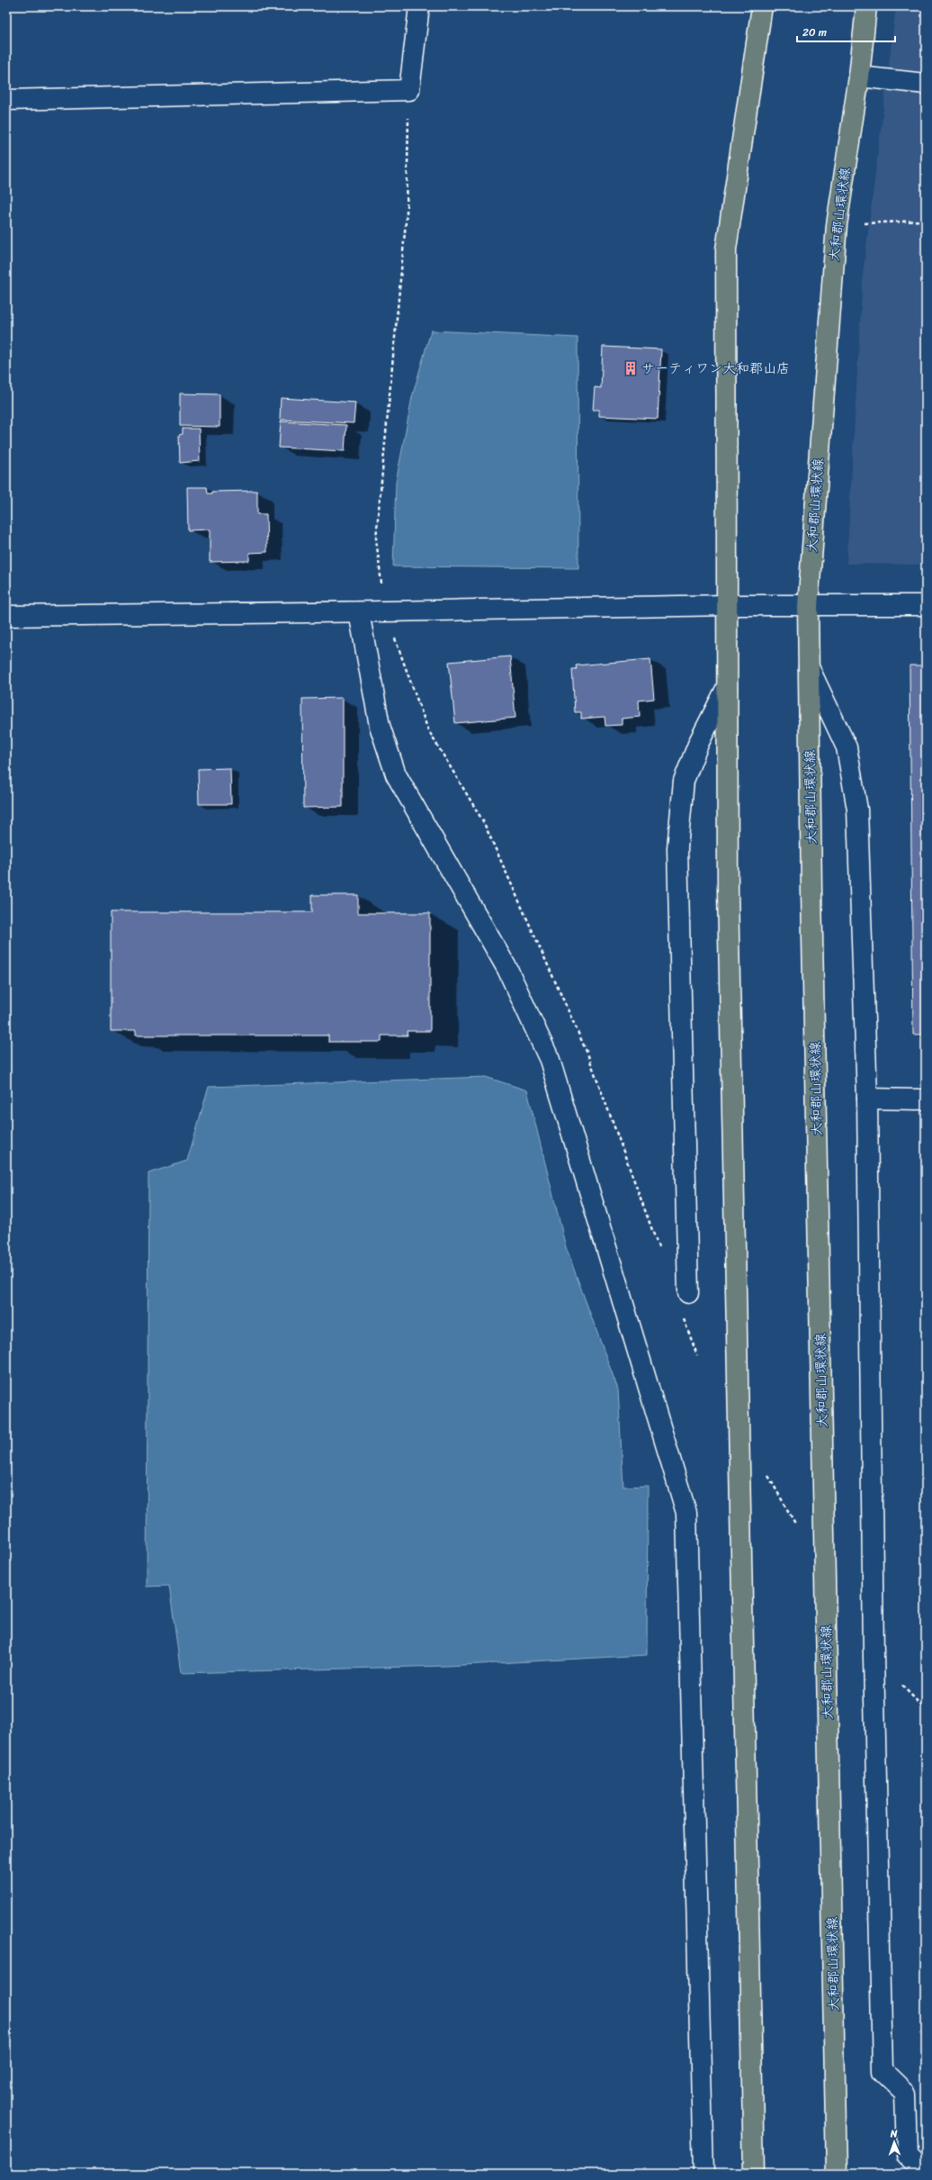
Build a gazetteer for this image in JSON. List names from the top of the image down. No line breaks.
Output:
{"streets":{"main road":["大和郡山環状線"]},"places":{"building":["サーティワン大和郡山店"]},"scale_bar":"20 m","north":"top"}
